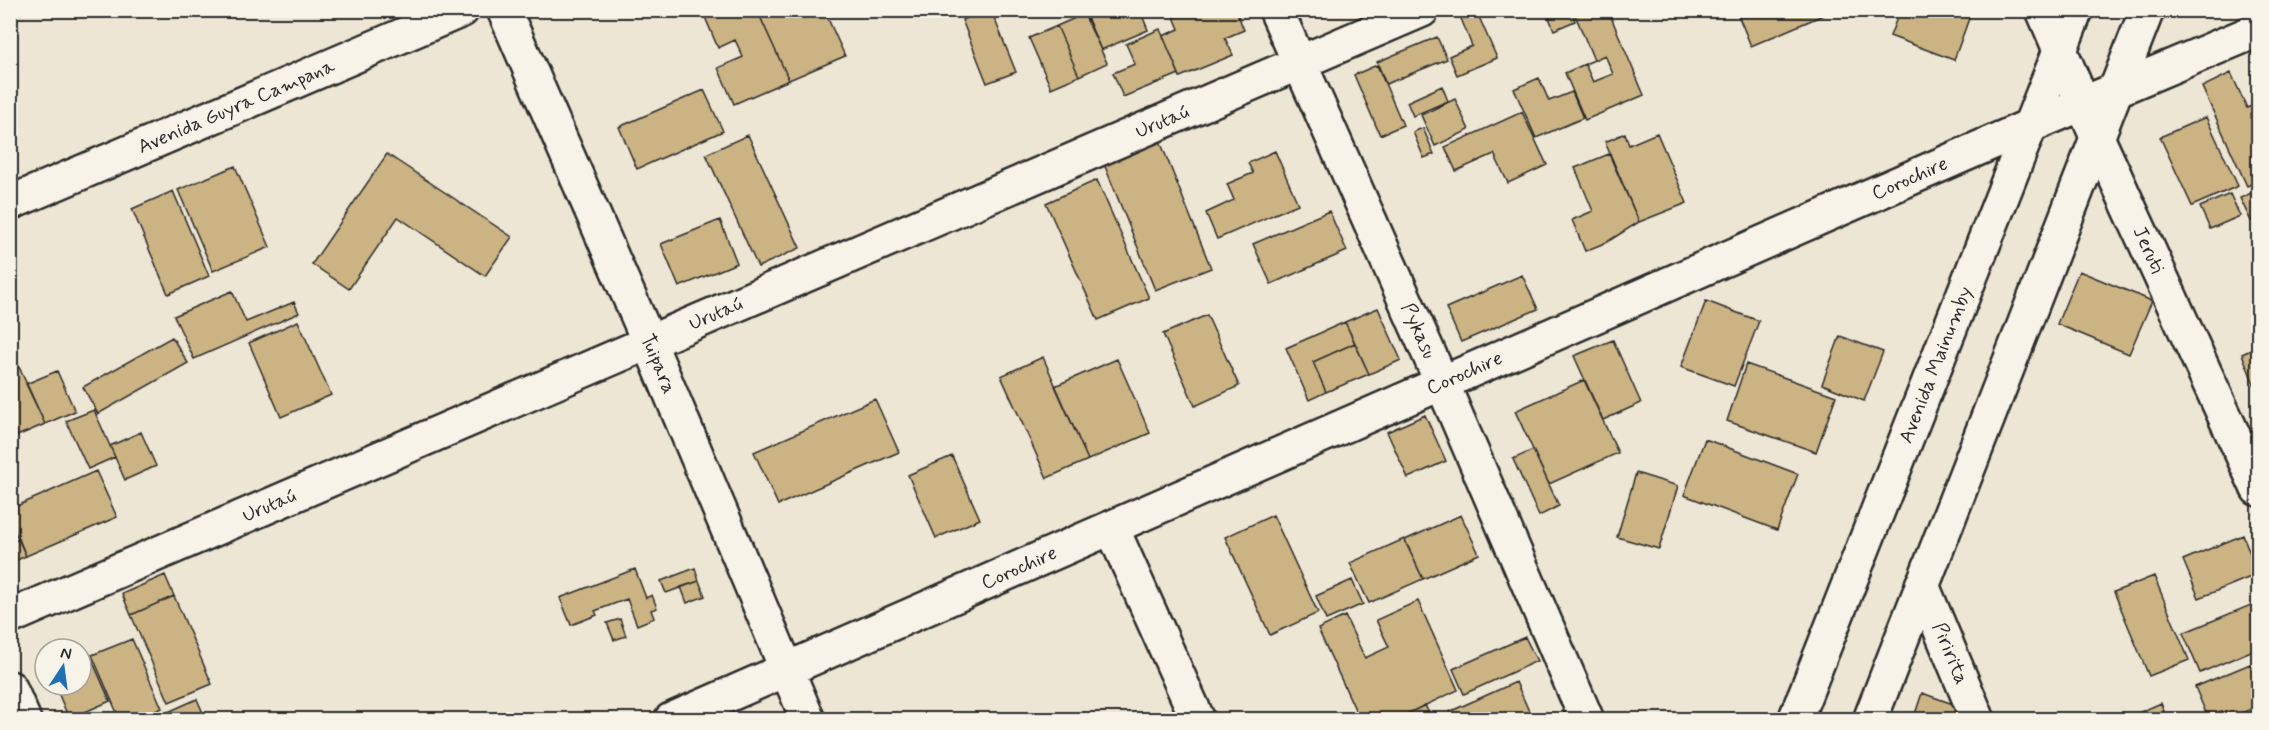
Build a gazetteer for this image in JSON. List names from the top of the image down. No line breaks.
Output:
{"streets":{"street":["Avenida Guyra Campana","Urutaú","Corochire","Jeruti","Pykasu","Tuipara","Avenida Mainumby","Piririta"]},"crossings":[["Urutaú","Pykasu"],["Urutaú","Tuipara"],["Corochire","Jeruti"],["Corochire","Pykasu"],["Corochire","Tuipara"],["Corochire","Avenida Mainumby"],["Jeruti","Avenida Mainumby"]],"north":"top"}
